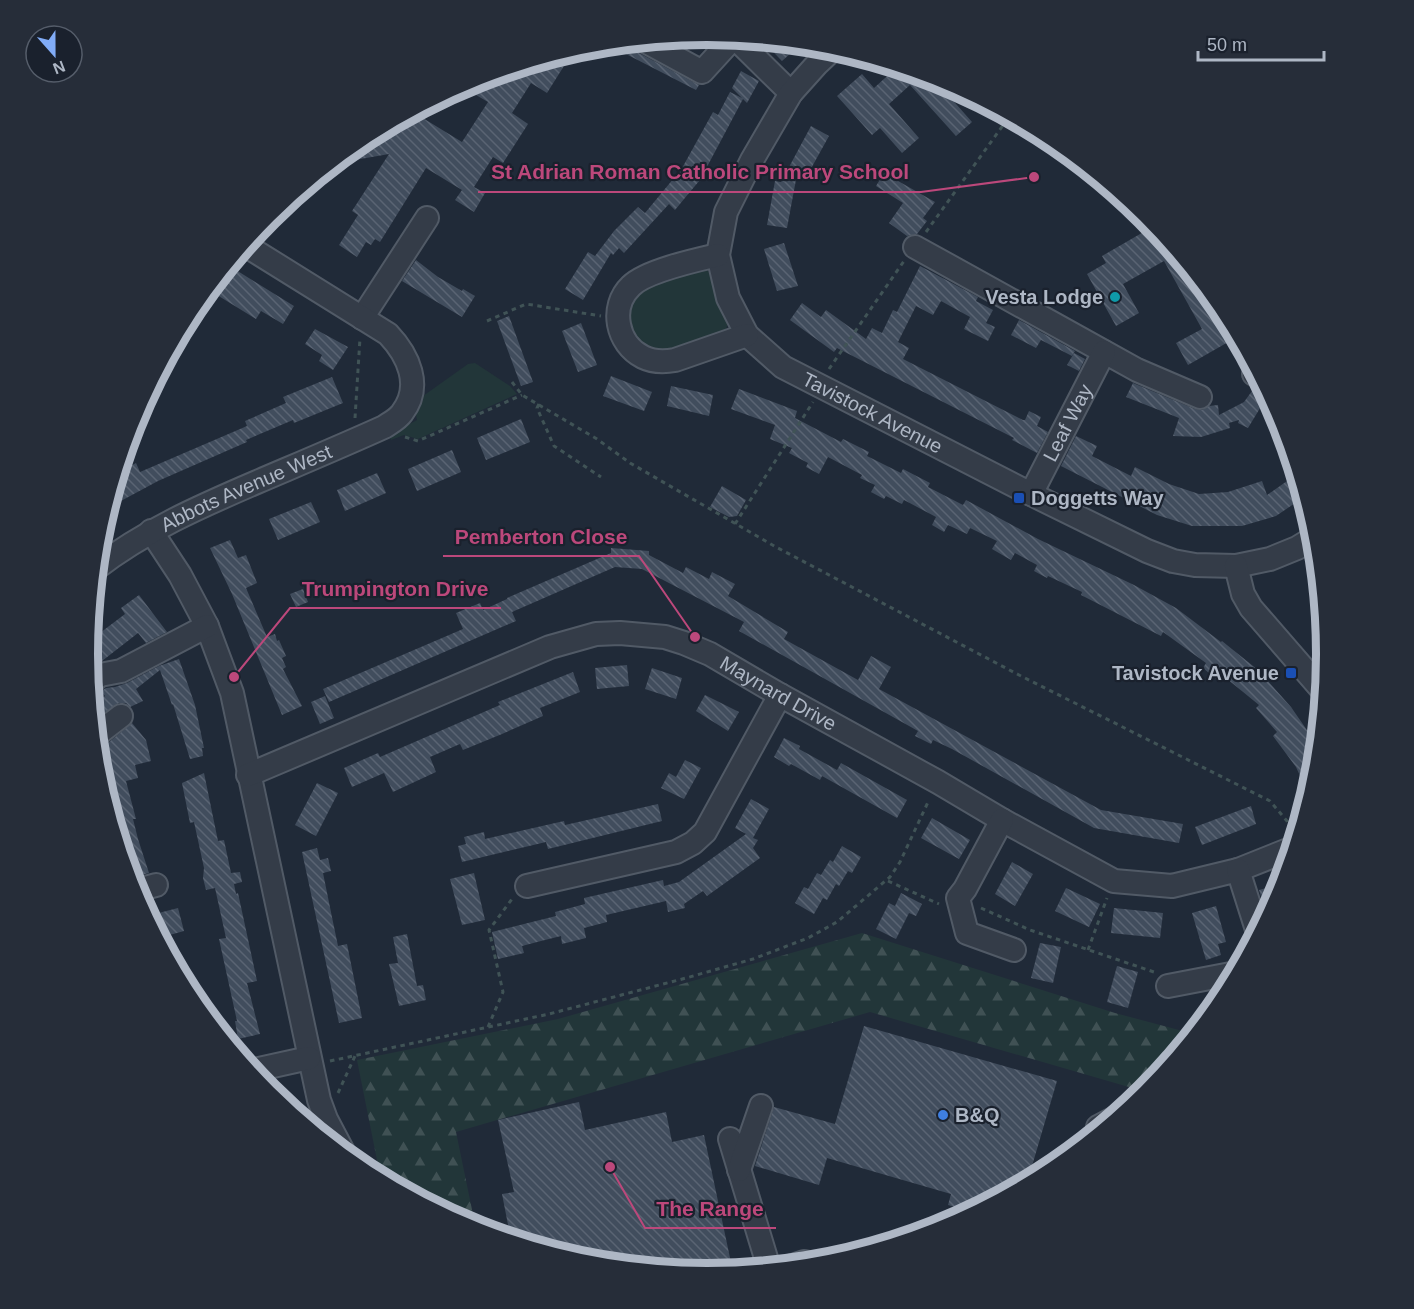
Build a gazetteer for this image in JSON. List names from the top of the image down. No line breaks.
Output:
{"streets":{"street":["Tavistock Avenue","Leaf Way","Abbots Avenue West","Maynard Drive"]},"crossings":[["Tavistock Avenue","Leaf Way"]],"places":{"other":["St Adrian Roman Catholic Primary School","Vesta Lodge","Pemberton Close","Trumpington Drive","B&Q","The Range"],"transit":["Doggetts Way","Tavistock Avenue"]},"scale_bar":"50 m","north":"bottom"}
